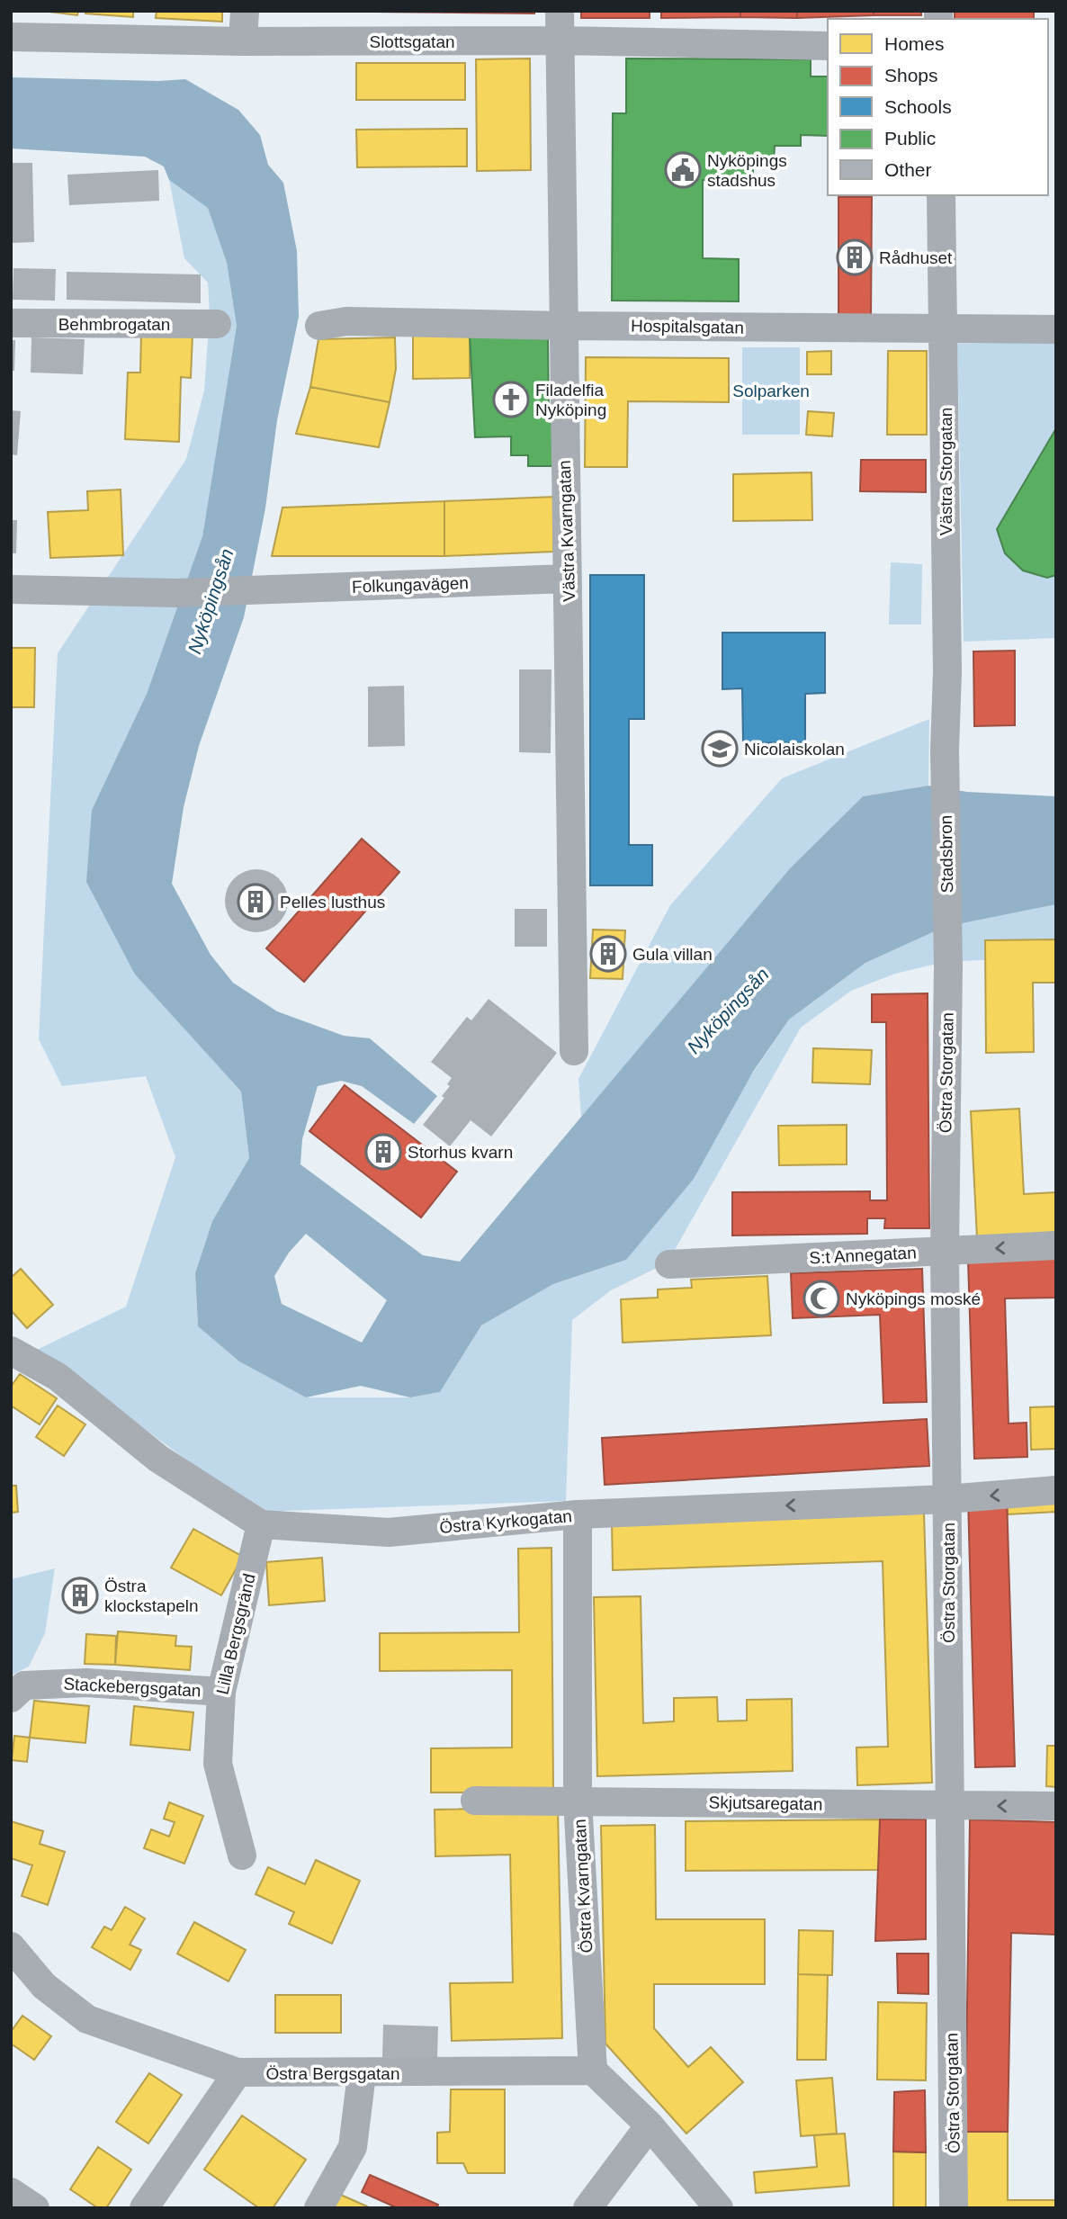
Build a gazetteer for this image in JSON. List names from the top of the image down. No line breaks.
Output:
{"streets":{"street":["Slottsgatan","Behmbrogatan","Hospitalsgatan","Västra Storgatan","Västra Kvarngatan","Folkungavägen","Stadsbron","Östra Storgatan","S:t Annegatan","Östra Kyrkogatan","Lilla Bergsgränd","Stackebergsgatan","Skjutsaregatan","Östra Kvarngatan","Östra Bergsgatan"]},"crossings":[["Slottsgatan","Västra Kvarngatan"],["Hospitalsgatan","Västra Storgatan"],["Hospitalsgatan","Västra Kvarngatan"],["Västra Storgatan","Stadsbron"],["Västra Kvarngatan","Folkungavägen"],["Stadsbron","Östra Storgatan"],["Östra Storgatan","S:t Annegatan"],["Östra Storgatan","Östra Kyrkogatan"],["Östra Storgatan","Skjutsaregatan"],["Östra Kyrkogatan","Lilla Bergsgränd"],["Östra Kyrkogatan","Östra Kvarngatan"],["Lilla Bergsgränd","Stackebergsgatan"],["Skjutsaregatan","Östra Kvarngatan"],["Östra Kvarngatan","Östra Bergsgatan"]],"one_way":["Östra Kyrkogatan"],"water":["Nyköpingsån"],"parks":["Solparken"],"places":{"public building":["Nyköpings stadshus"],"building":["Rådhuset","Pelles lusthus","Gula villan","Storhus kvarn","Östra klockstapeln"],"church":["Filadelfia Nyköping"],"school or university":["Nicolaiskolan"],"mosque":["Nyköpings moské"]},"legend":["Homes","Shops","Schools","Public","Other"]}
